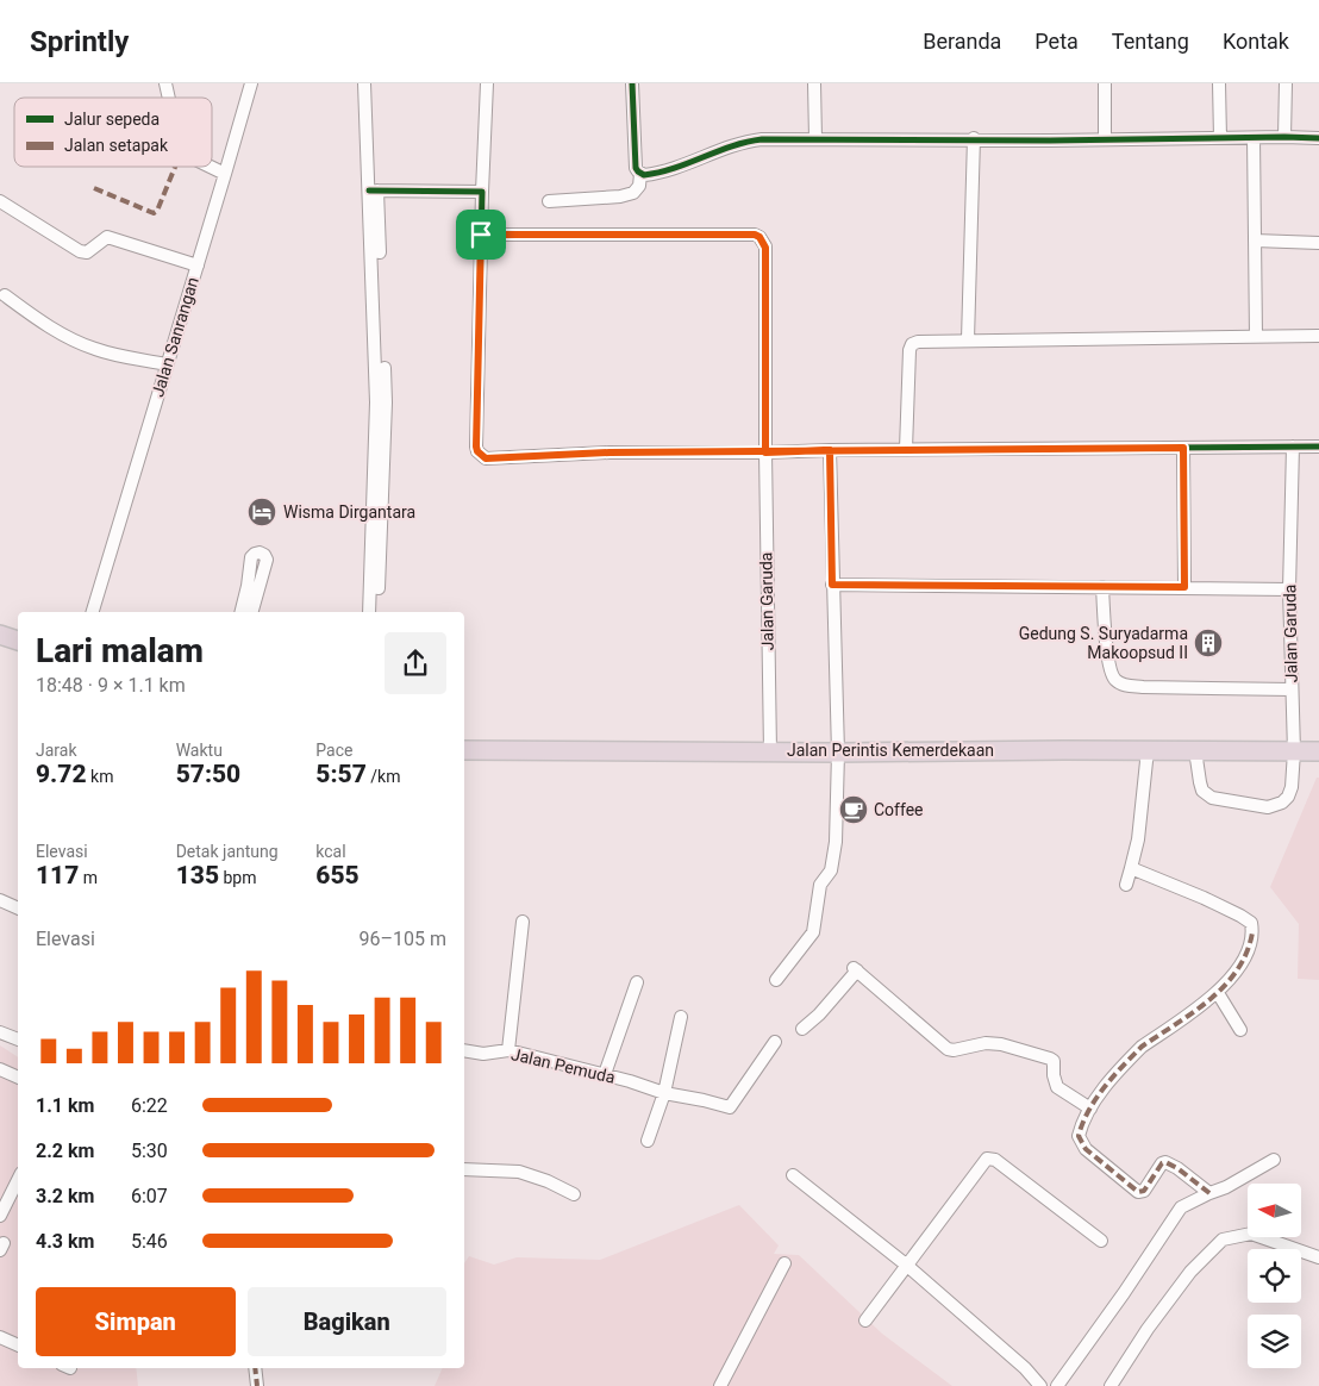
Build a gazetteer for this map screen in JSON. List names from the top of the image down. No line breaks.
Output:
{"streets":{"highway":["Jalan Perintis Kemerdekaan"],"street":["Jalan Sanrangan","Jalan Garuda","Jalan Pemuda"]},"crossings":[["Jalan Garuda","Jalan Perintis Kemerdekaan"]],"places":{"hotel":["Wisma Dirgantara"],"building":["Gedung S. Suryadarma Makoopsud II"],"cafe":["Coffee"]},"legend":["Jalur sepeda","Jalan setapak"],"north":"left","page":{"header":"Sprintly","nav":["Beranda","Peta","Tentang","Kontak"],"heading":["Lari malam","18:48 · 9 × 1.1 km"],"stats":[["Jarak","9.72 km"],["Waktu","57:50"],["Pace","5:57 /km"],["Elevasi","117 m"],["Detak jantung","135 bpm"],["kcal","655"]],"chart":["Elevasi","96–105 m"],"list":[{"name":"1.1 km","note":"6:22"},{"name":"2.2 km","note":"5:30"},{"name":"3.2 km","note":"6:07"},{"name":"4.3 km","note":"5:46"}],"buttons":["Simpan","Bagikan"]}}
